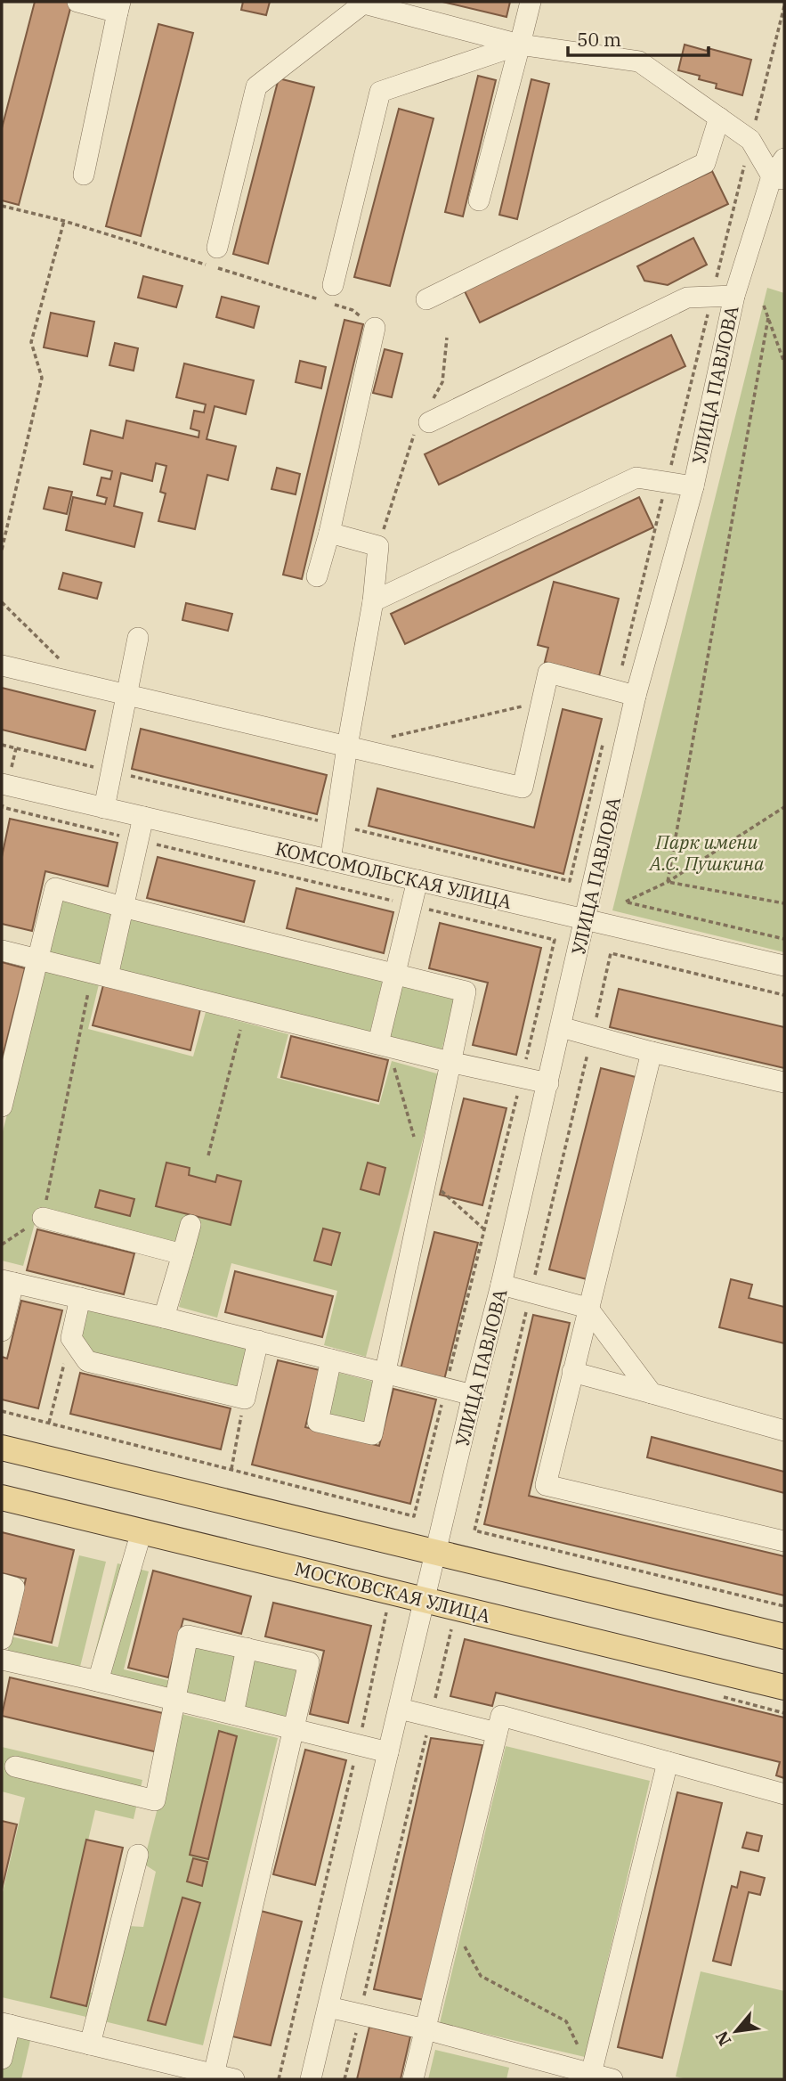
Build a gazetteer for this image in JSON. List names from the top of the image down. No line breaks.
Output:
{"streets":{"main road":["МОСКОВСКАЯ УЛИЦА"],"street":["УЛИЦА ПАВЛОВА","КОМСОМОЛЬСКАЯ УЛИЦА"]},"crossings":[["УЛИЦА ПАВЛОВА","КОМСОМОЛЬСКАЯ УЛИЦА"],["УЛИЦА ПАВЛОВА","МОСКОВСКАЯ УЛИЦА"]],"parks":["Парк имени А.С. Пушкина"],"scale_bar":"50 m","north":"bottom left"}
